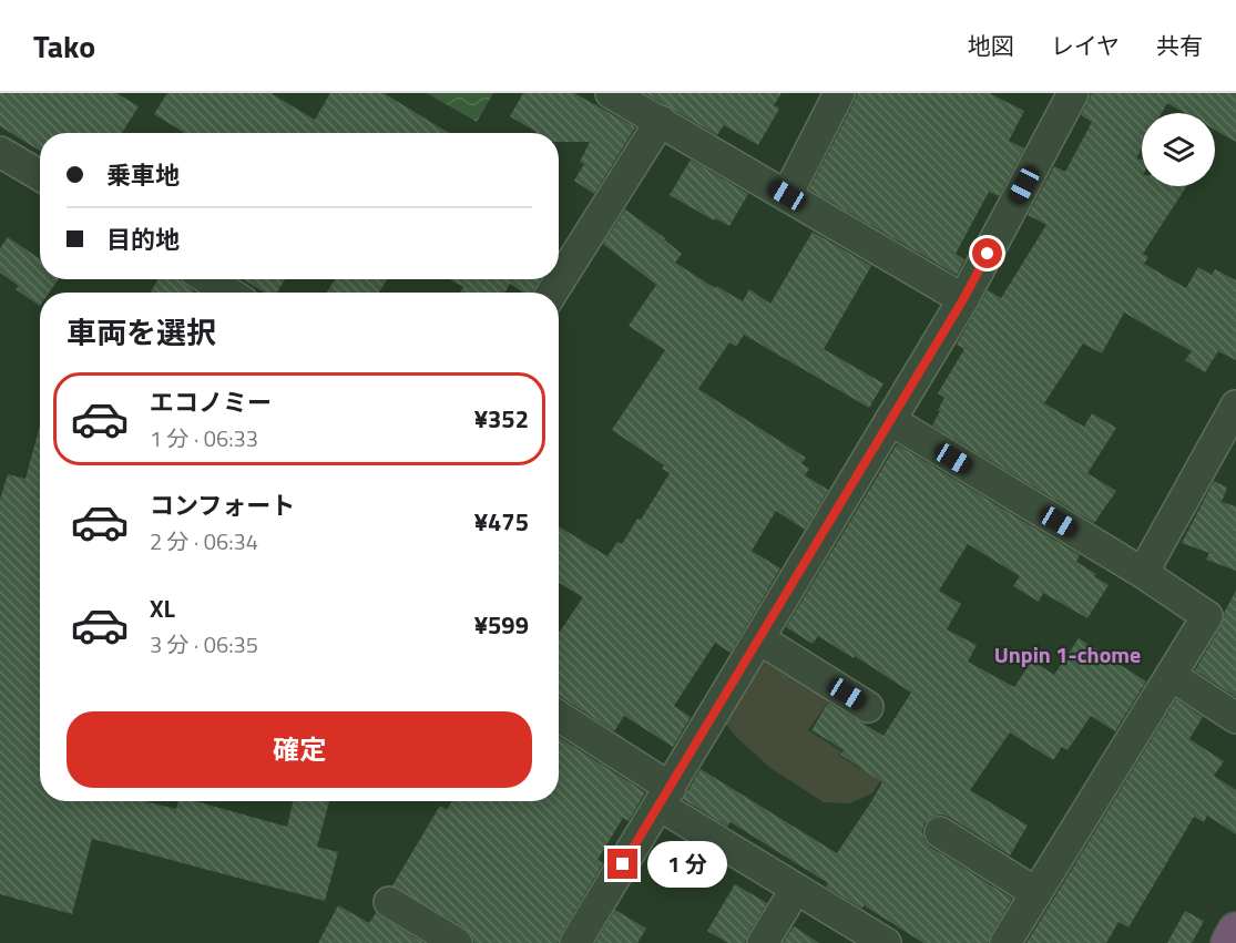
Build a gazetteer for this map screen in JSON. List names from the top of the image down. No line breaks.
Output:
{"districts":["Unpin 1-chome"],"page":{"header":"Tako","nav":["地図","レイヤ","共有"],"banner":["乗車地","目的地"],"heading":"車両を選択","list":[{"name":"エコノミー","note":"1 分 · 06:33","value":"¥352"},{"name":"コンフォート","note":"2 分 · 06:34","value":"¥475"},{"name":"XL","note":"3 分 · 06:35","value":"¥599"}],"buttons":"確定","bubble":"1 分"}}
